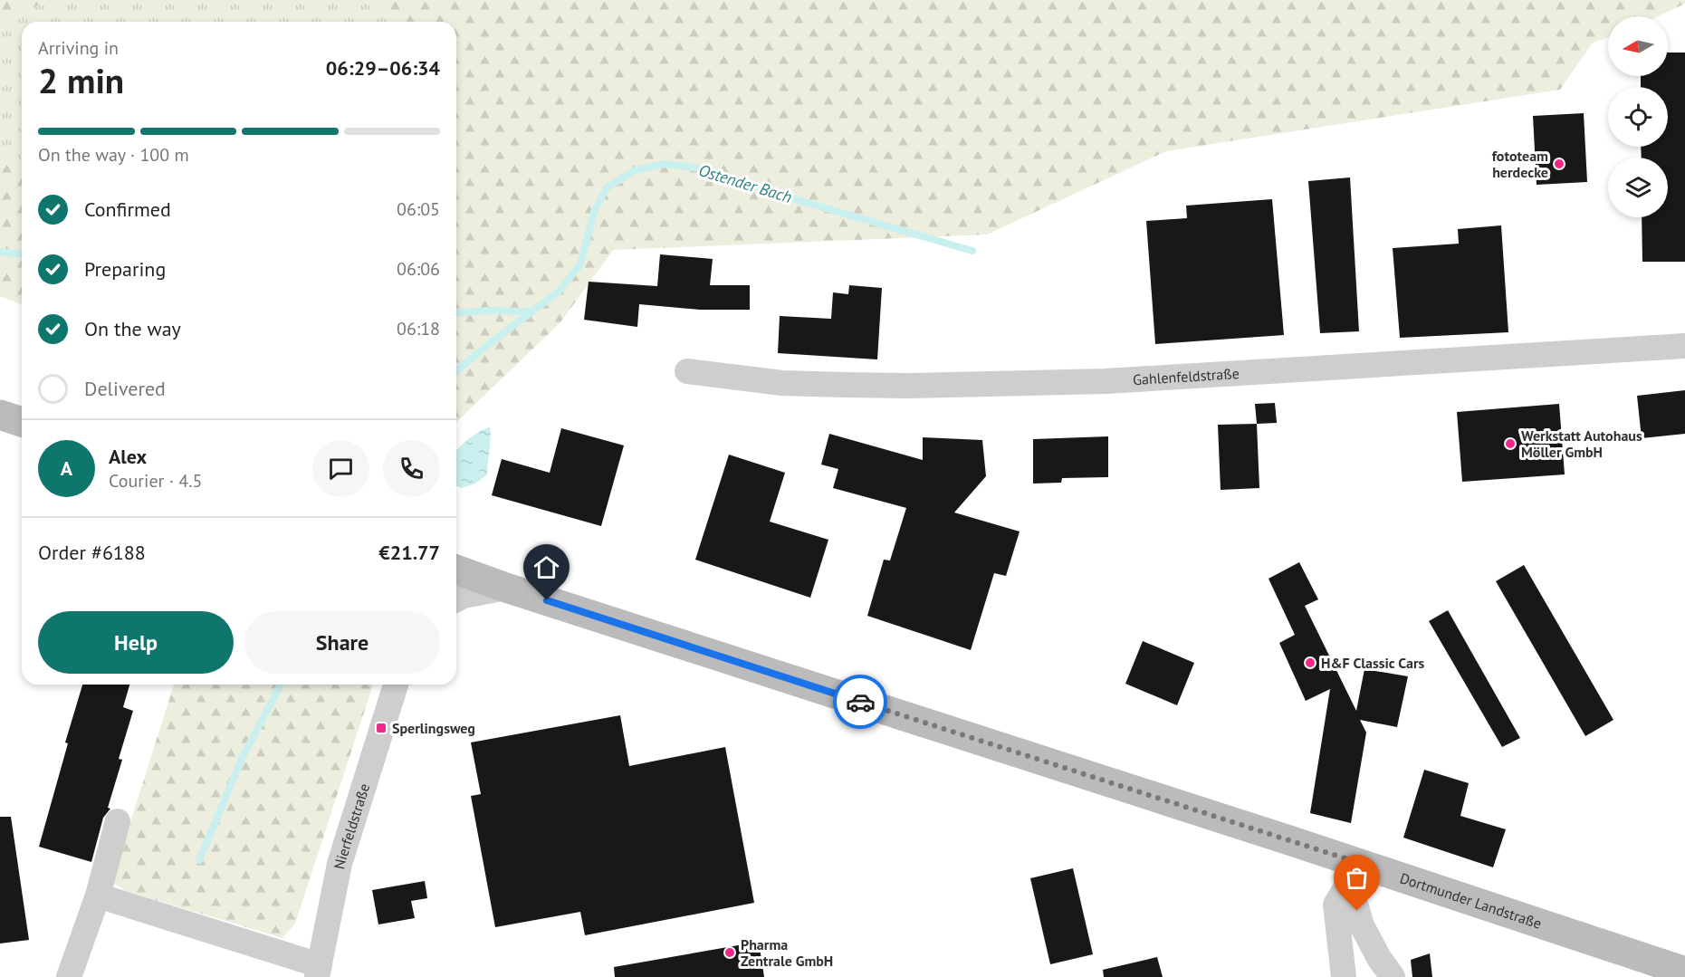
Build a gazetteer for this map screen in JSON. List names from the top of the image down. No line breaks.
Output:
{"streets":{"main road":["Dortmunder Landstraße"],"street":["Gahlenfeldstraße","Nierfeldstraße"]},"water":["Ostender Bach"],"places":{"other":["fototeam herdecke","Werkstatt Autohaus Möller GmbH","H&F Classic Cars","Pharma Zentrale GmbH"],"transit":["Sperlingsweg"]},"north":"left","page":{"heading":["2 min","Arriving in","06:29–06:34"],"panel":["Alex","Courier · 4.5","Order #6188","€21.77"],"bar":"On the way · 100 m","list":[["Confirmed","06:05"],["Preparing","06:06"],["On the way","06:18"],"Delivered"],"round":"A","buttons":["Help","Share"]}}
